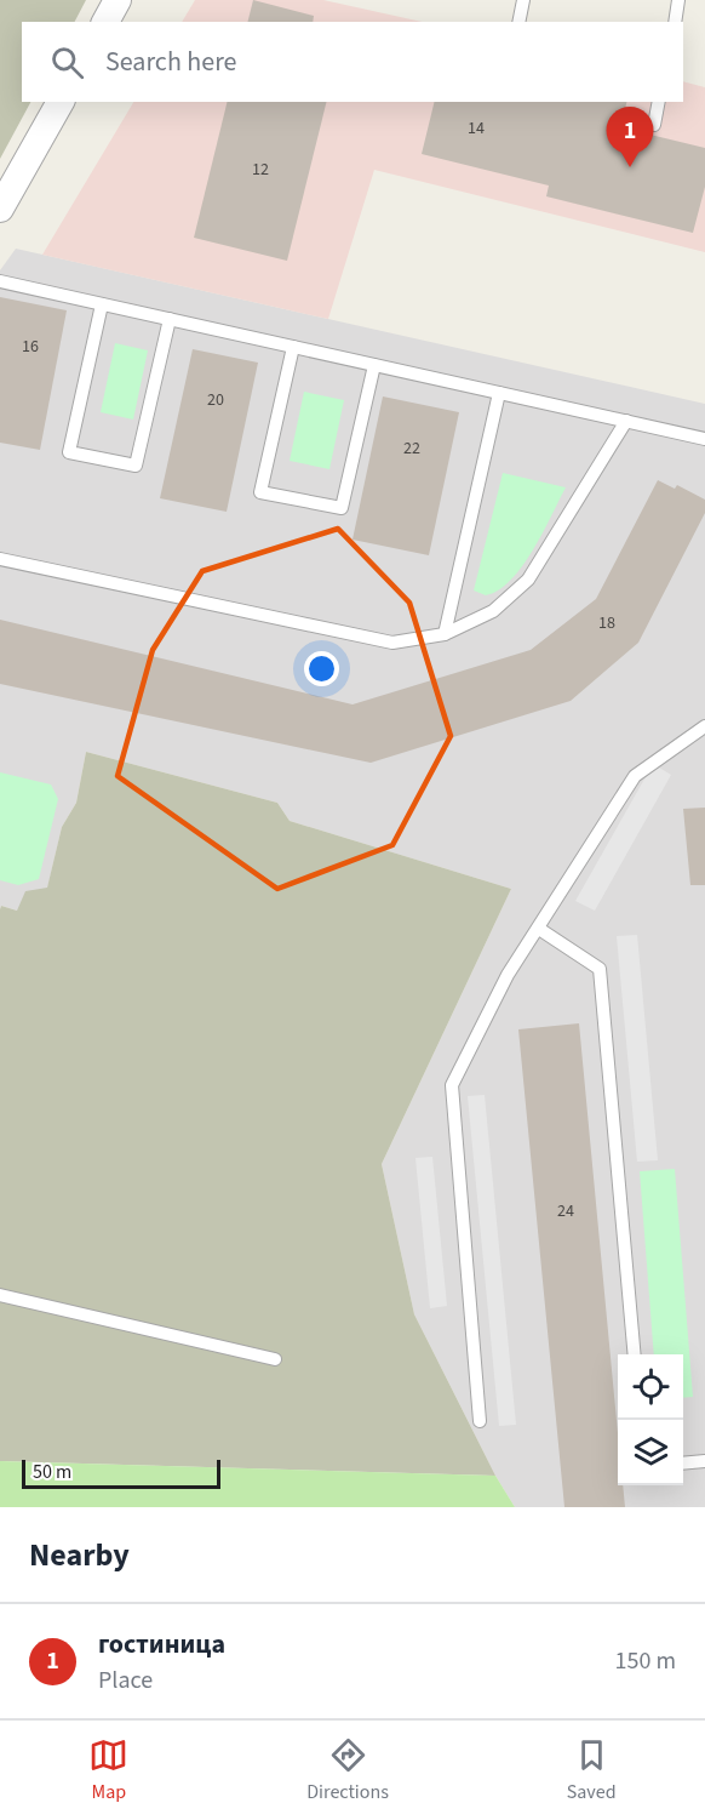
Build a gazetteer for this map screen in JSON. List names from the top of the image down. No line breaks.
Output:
{"house_numbers":["14","12","16","20","22","18","24"],"scale_bar":"50 m","page":{"search":"Search here","pins":"1","scale":"50 m","heading":"Nearby","list":[{"mark":"1","name":"гостиница","note":"Place","value":"150 m"}],"nav":["Map","Directions","Saved"]}}
